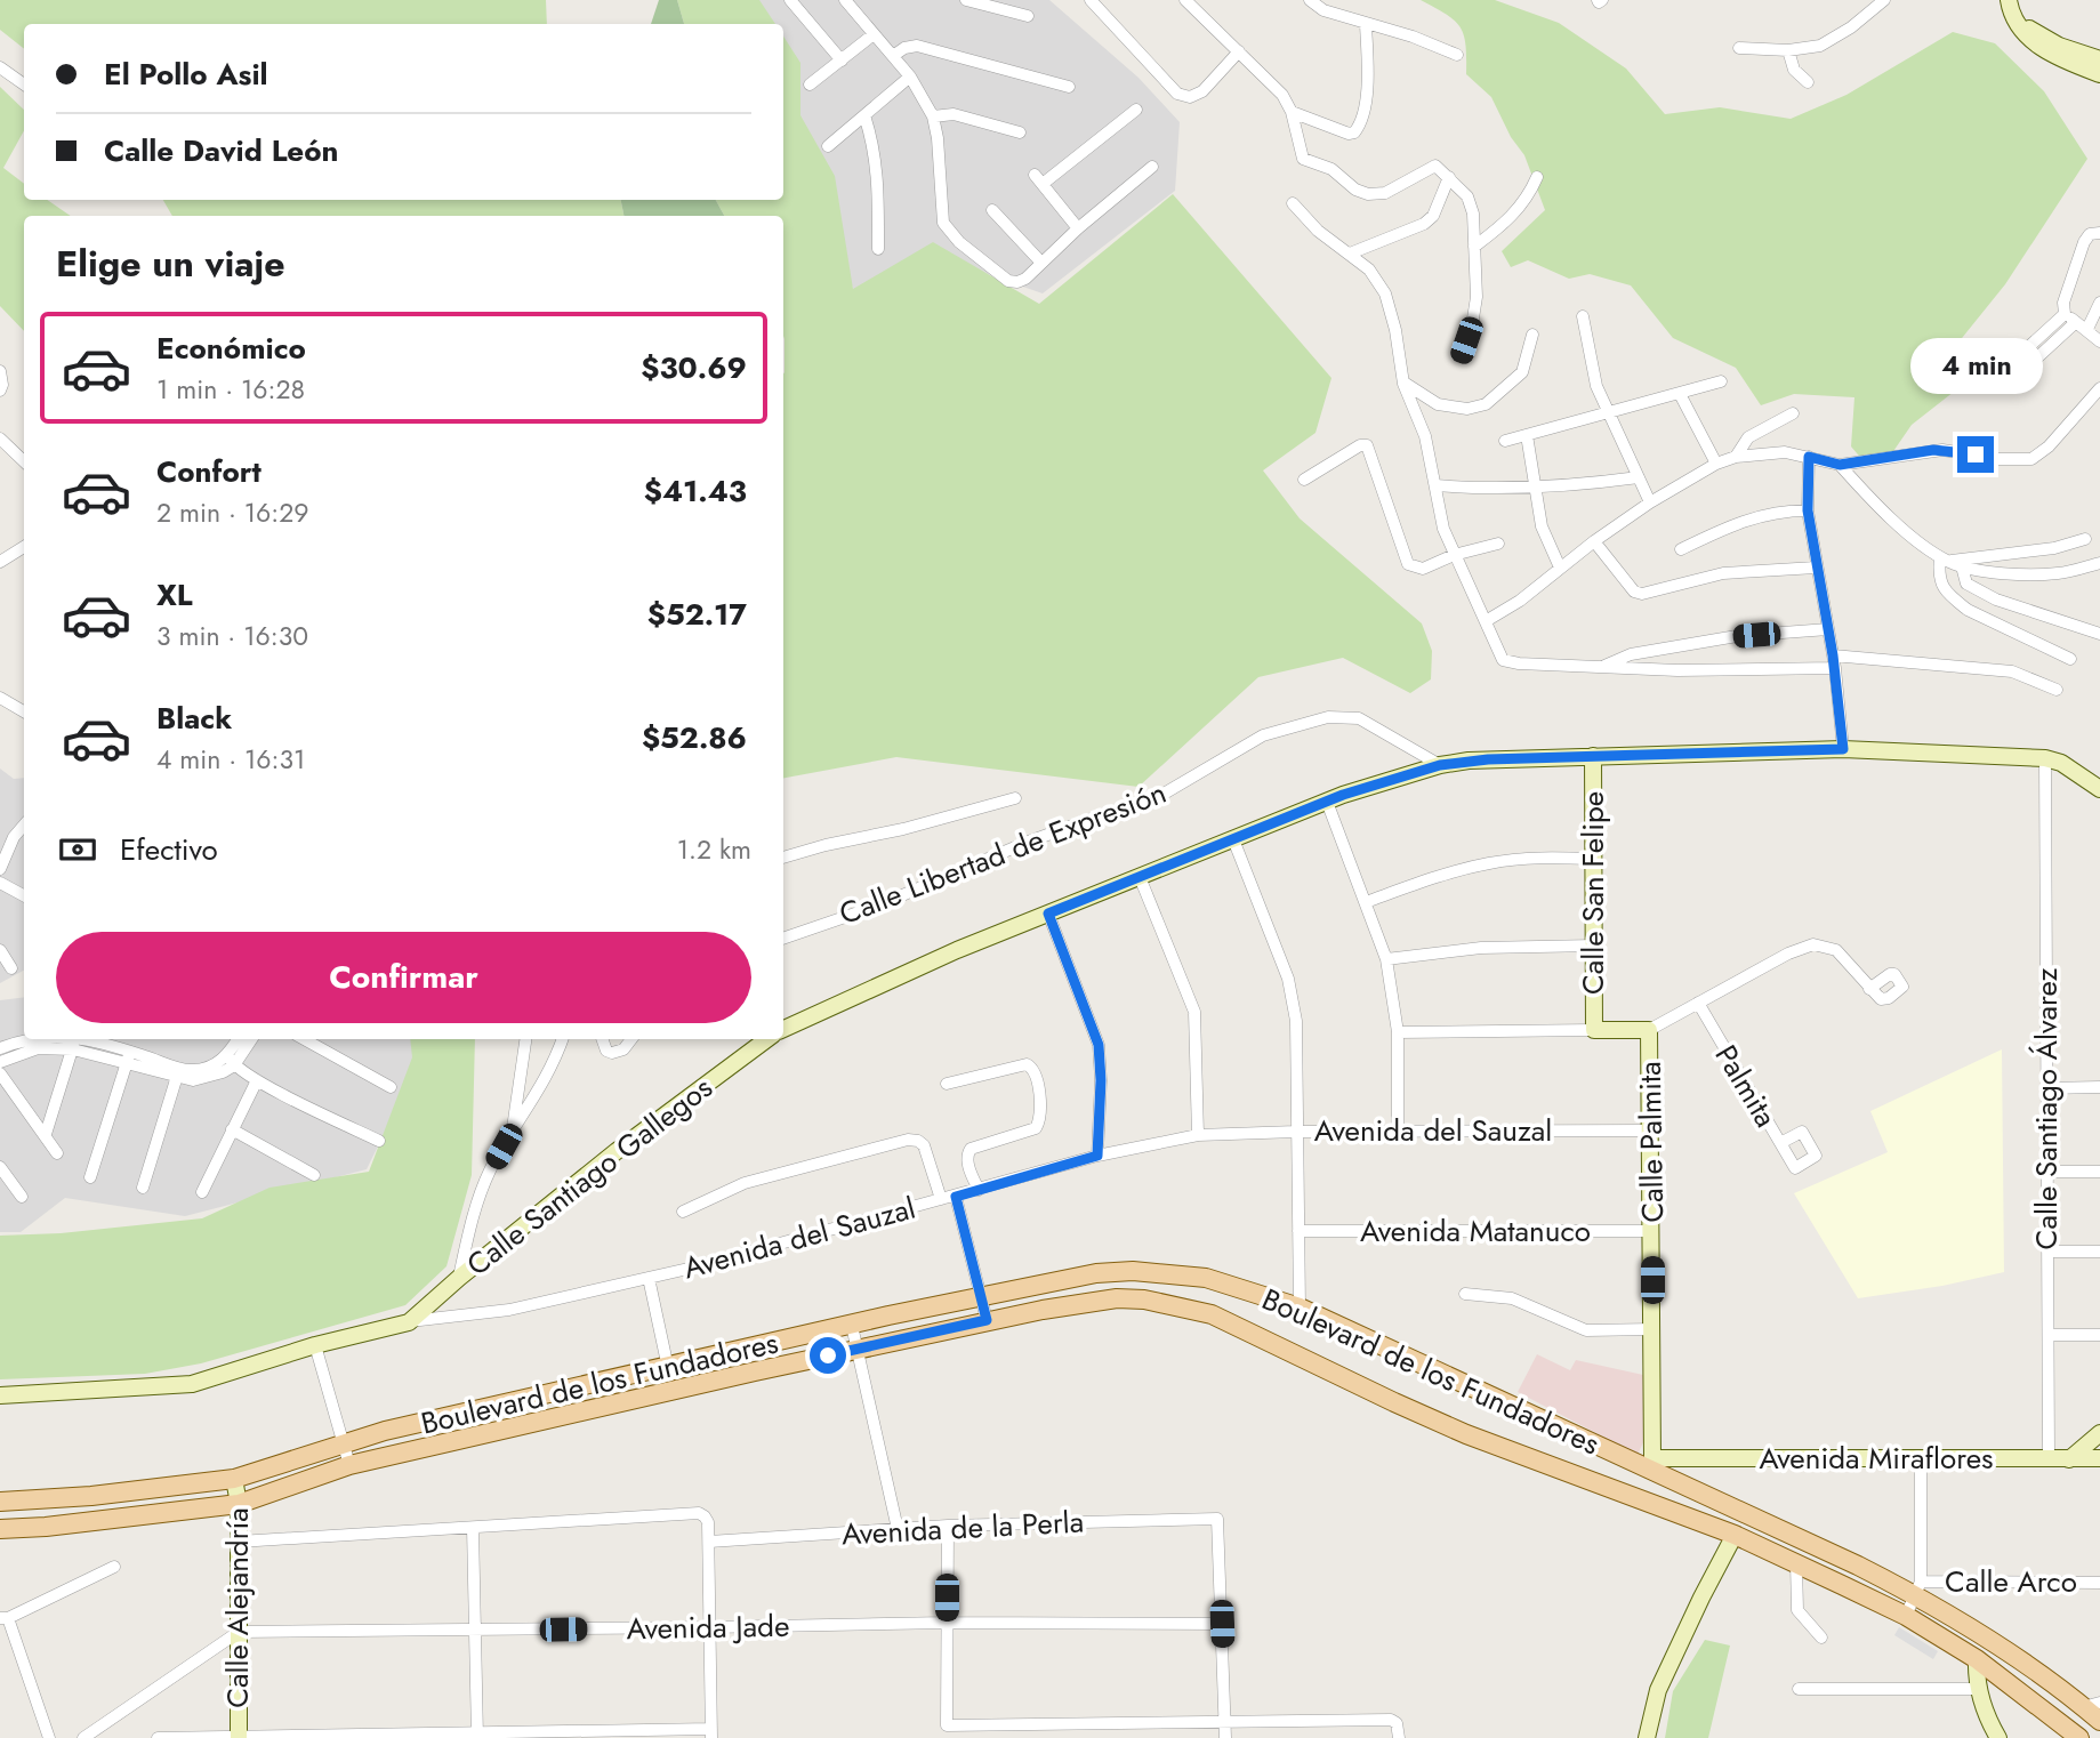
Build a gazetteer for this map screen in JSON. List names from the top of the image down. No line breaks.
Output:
{"streets":{"main road":["Boulevard de los Fundadores"],"street":["Calle Libertad de Expresión","Calle San Felipe","Palmita","Calle Santiago Álvarez","Avenida del Sauzal","Calle Palmita","Calle Santiago Gallegos","Avenida Matanuco","Avenida Miraflores","Avenida de la Perla","Calle Arco","Calle Alejandría","Avenida Jade"]},"crossings":[["Palmita","Calle Palmita"],["Calle Santiago Álvarez","Avenida Miraflores"],["Avenida del Sauzal","Calle Palmita"],["Avenida del Sauzal","Calle Santiago Gallegos"],["Calle Palmita","Avenida Matanuco"],["Calle Palmita","Boulevard de los Fundadores"],["Calle Palmita","Avenida Miraflores"],["Boulevard de los Fundadores","Avenida Miraflores"],["Boulevard de los Fundadores","Calle Arco"],["Boulevard de los Fundadores","Calle Alejandría"],["Avenida de la Perla","Avenida Jade"],["Calle Alejandría","Avenida Jade"]],"page":{"banner":["El Pollo Asil","Calle David León"],"heading":"Elige un viaje","list":[{"name":"Económico","note":"1 min · 16:28","value":"$30.69"},{"name":"Confort","note":"2 min · 16:29","value":"$41.43"},{"name":"XL","note":"3 min · 16:30","value":"$52.17"},{"name":"Black","note":"4 min · 16:31","value":"$52.86"}],"bubble":"4 min","pay":["Efectivo","1.2 km"],"buttons":"Confirmar"}}
